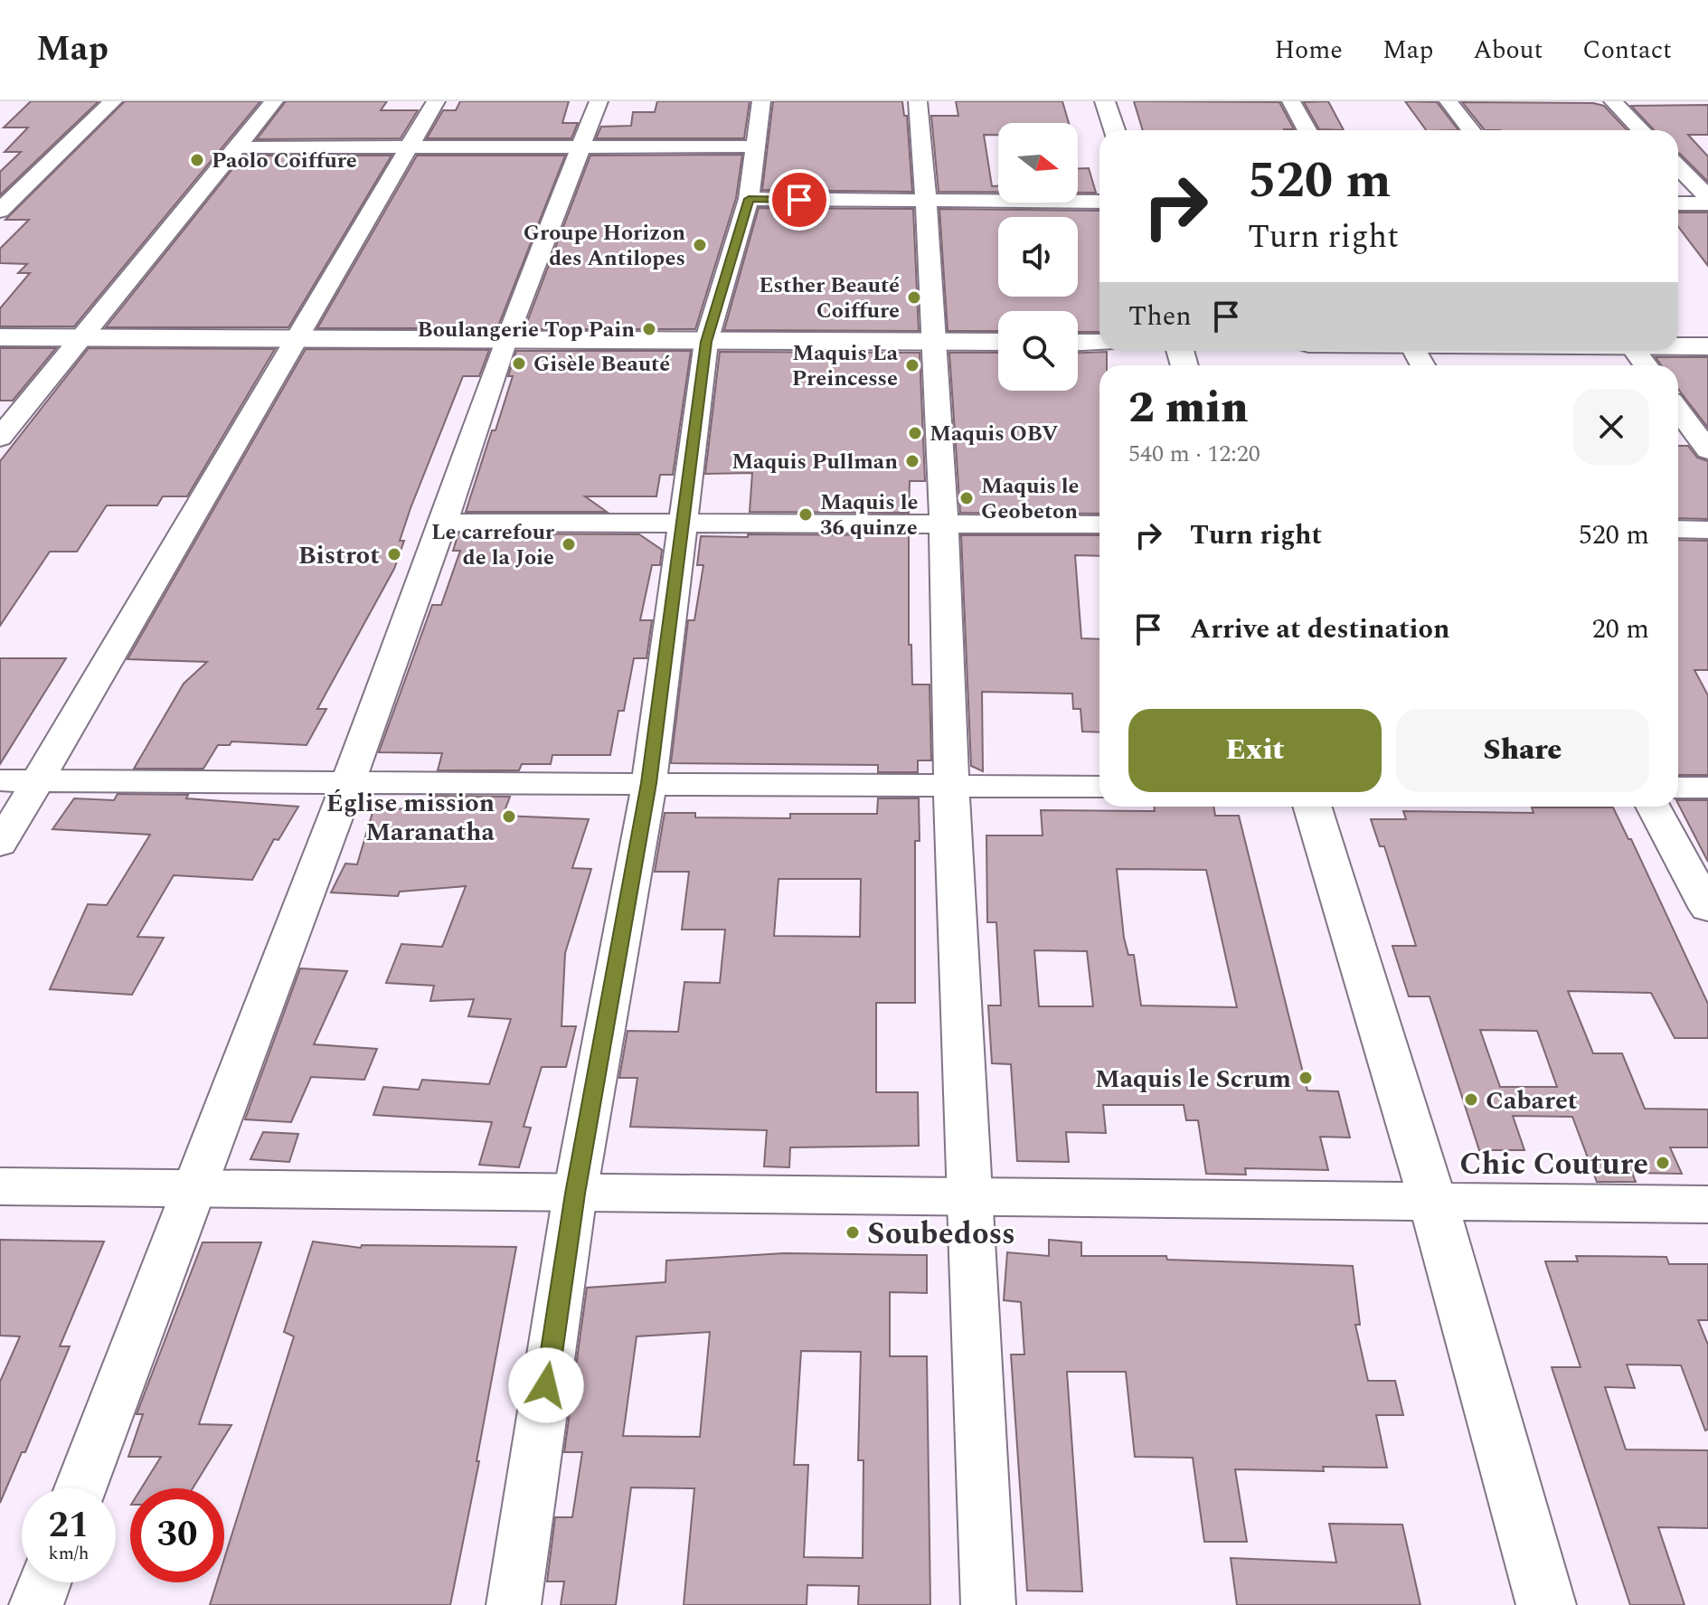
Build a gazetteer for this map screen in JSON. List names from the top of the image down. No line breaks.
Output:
{"places":["Paolo Coiffure","Groupe Horizon des Antilopes","Esther Beauté Coiffure","Boulangerie Top Pain","Gisèle Beauté","Maquis La Preincesse","Maquis OBV","Maquis Pullman","Maquis le Geobeton","Maquis le 36 quinze","Le carrefour de la Joie","Bistrot","Église mission Maranatha","Maquis le Scrum","Cabaret","Chic Couture","Soubedoss"],"north":"right","page":{"header":"Map","nav":["Home","Map","About","Contact"],"turn":["520 m","Turn right"],"then":"Then","heading":["2 min","540 m · 12:20"],"list":[{"name":"Turn right","value":"520 m"},{"name":"Arrive at destination","value":"20 m"}],"buttons":["Exit","Share"],"speed":"21 km/h","limit":"30"}}
